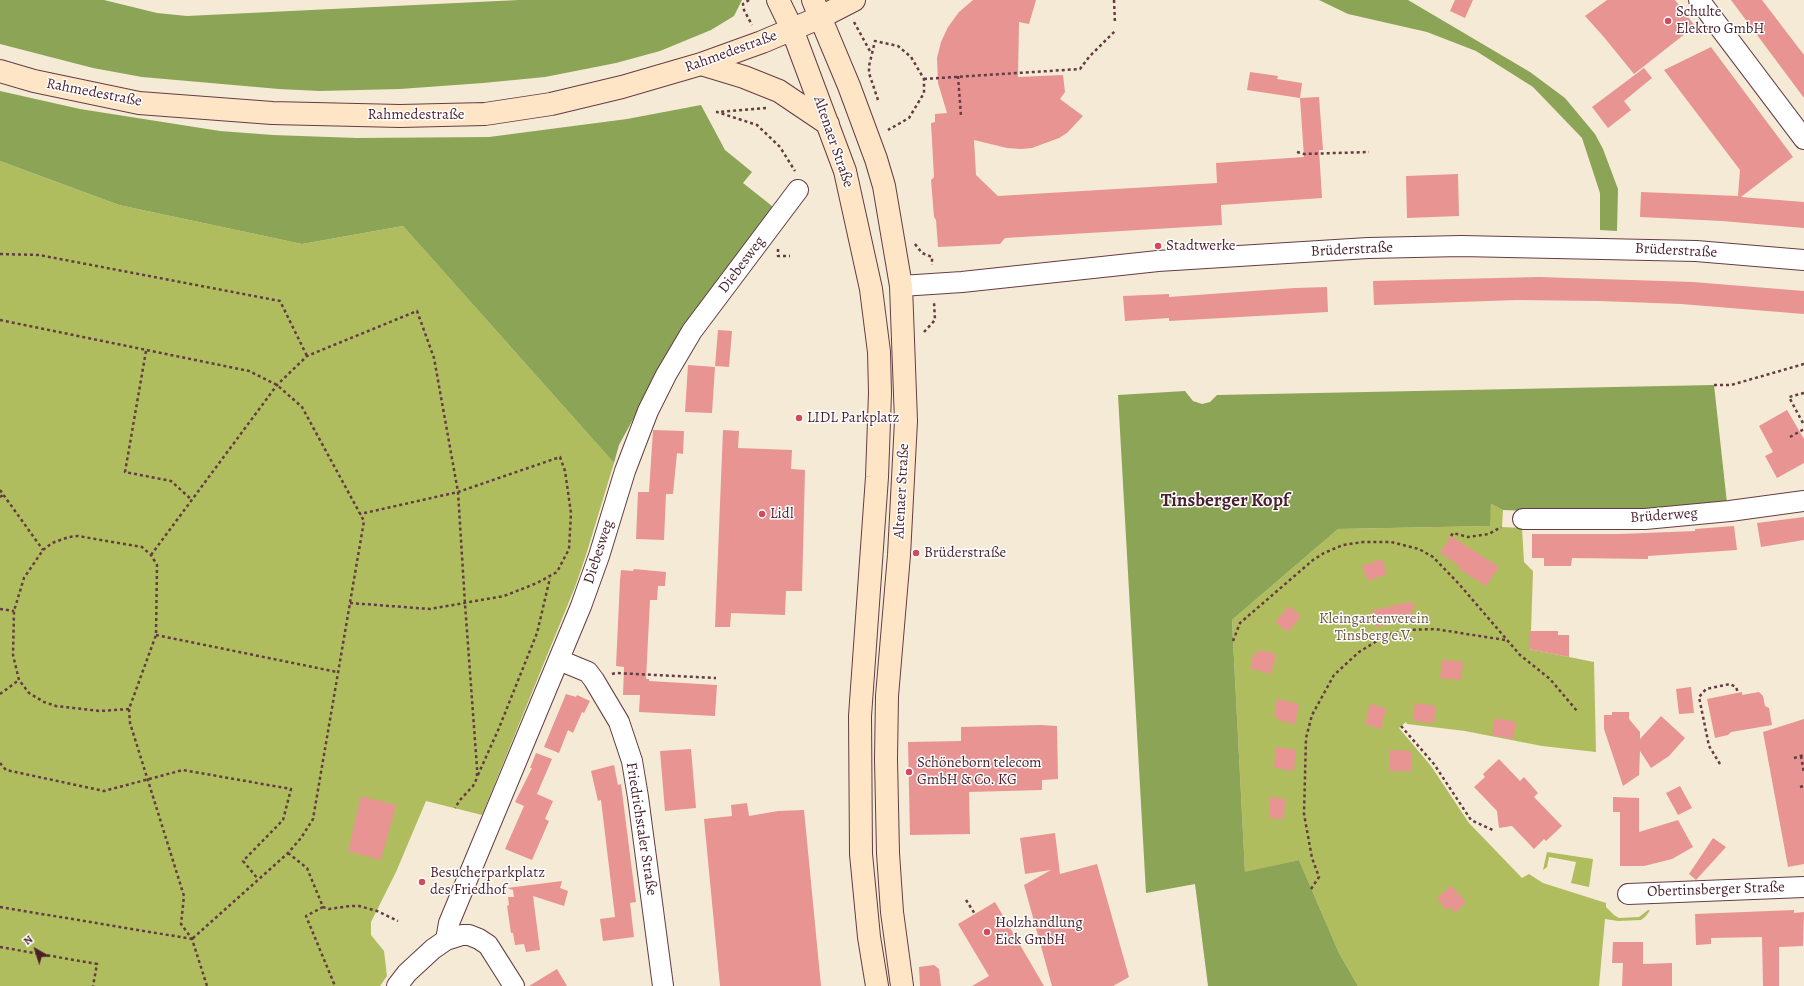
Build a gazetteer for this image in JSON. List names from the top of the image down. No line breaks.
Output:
{"streets":{"main road":["Rahmedestraße","Altenaer Straße"],"street":["Brüderstraße","Diebesweg","Brüderweg","Friedrichstaler Straße","Obertinsberger Straße"]},"crossings":[["Rahmedestraße","Altenaer Straße"],["Altenaer Straße","Brüderstraße"],["Diebesweg","Friedrichstaler Straße"]],"districts":["Tinsberger Kopf"],"parks":["Kleingartenverein Tinsberg e.V."],"places":["Schulte Elektro GmbH","Stadtwerke","LIDL Parkplatz","Lidl","Brüderstraße","Schöneborn telecom GmbH & Co. KG","Besucherparkplatz des Friedhof","Holzhandlung Eick GmbH"],"north":"top left"}
